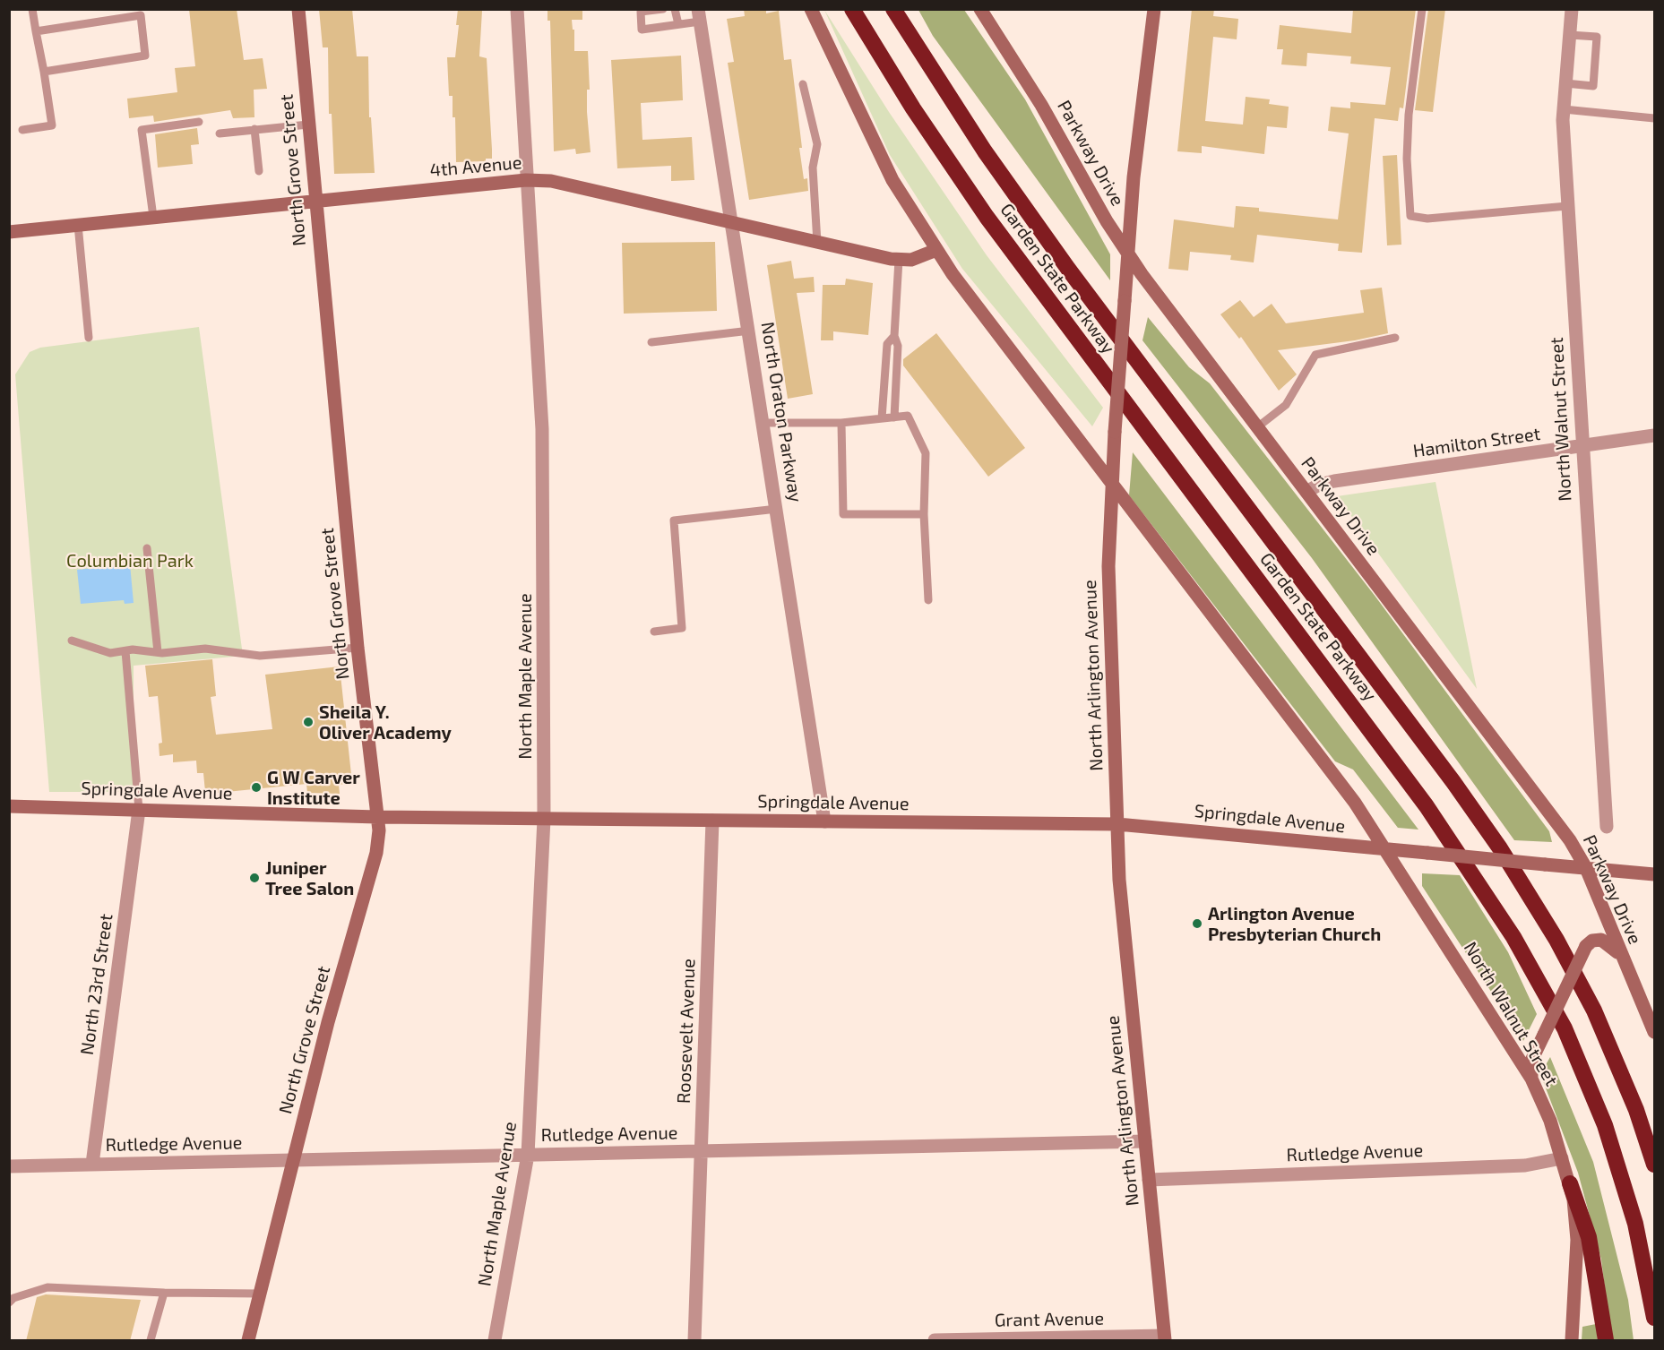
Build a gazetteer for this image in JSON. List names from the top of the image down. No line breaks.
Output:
{"streets":{"highway":["Garden State Parkway"],"main road":["Parkway Drive","4th Avenue","North Grove Street","North Walnut Street","North Arlington Avenue","Springdale Avenue"],"street":["North Oraton Parkway","Hamilton Street","North Maple Avenue","North 23rd Street","Roosevelt Avenue","Rutledge Avenue","Grant Avenue"]},"crossings":[["Parkway Drive","Hamilton Street"],["Parkway Drive","North Arlington Avenue"],["Parkway Drive","Springdale Avenue"],["4th Avenue","North Grove Street"],["4th Avenue","North Oraton Parkway"],["4th Avenue","North Maple Avenue"],["North Grove Street","Springdale Avenue"],["North Grove Street","Rutledge Avenue"],["North Oraton Parkway","Springdale Avenue"],["North Walnut Street","Hamilton Street"],["North Walnut Street","Springdale Avenue"],["North Walnut Street","Rutledge Avenue"],["North Arlington Avenue","Springdale Avenue"],["North Arlington Avenue","Rutledge Avenue"],["North Arlington Avenue","Grant Avenue"],["North Maple Avenue","Springdale Avenue"],["North Maple Avenue","Rutledge Avenue"],["Springdale Avenue","North 23rd Street"],["Springdale Avenue","Roosevelt Avenue"],["North 23rd Street","Rutledge Avenue"],["Roosevelt Avenue","Rutledge Avenue"]],"parks":["Columbian Park"],"places":["Sheila Y. Oliver Academy","G W Carver Institute","Juniper Tree Salon","Arlington Avenue Presbyterian Church"]}
